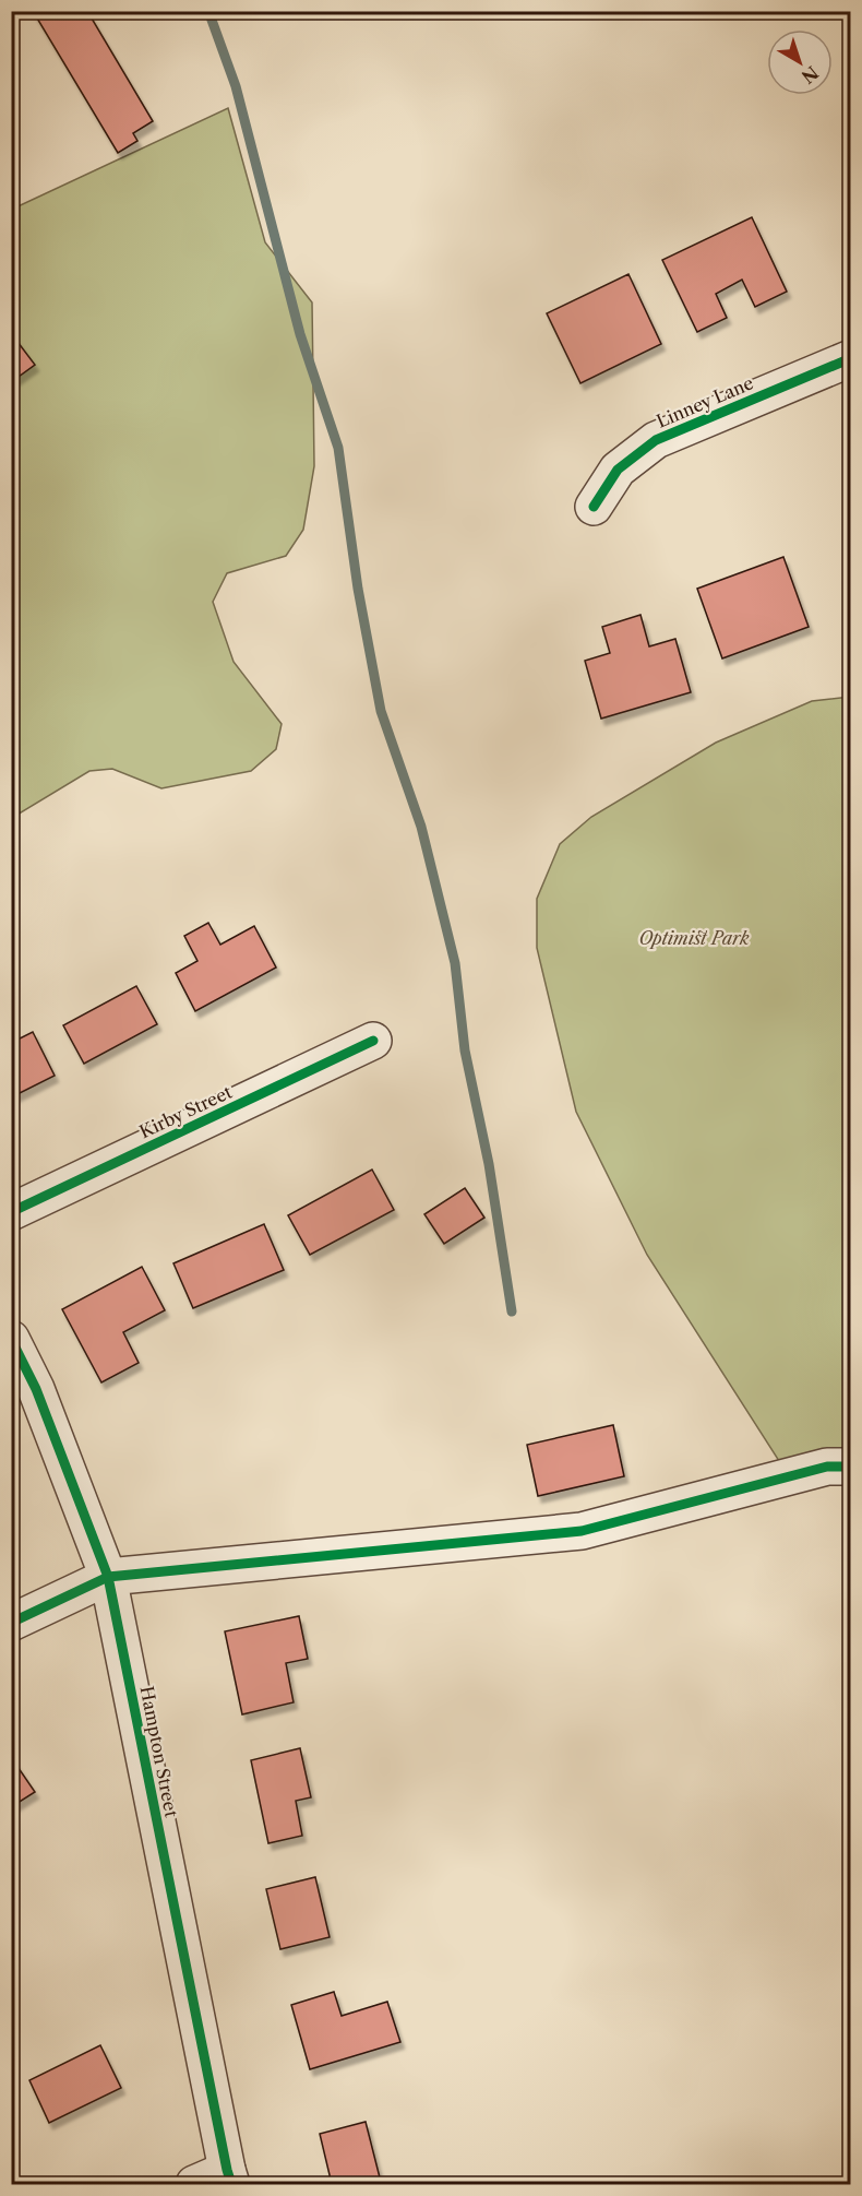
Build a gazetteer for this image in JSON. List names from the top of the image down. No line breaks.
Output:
{"streets":{"street":["Linney Lane","Kirby Street","Hampton Street"]},"parks":["Optimist Park"],"north":"bottom right"}
